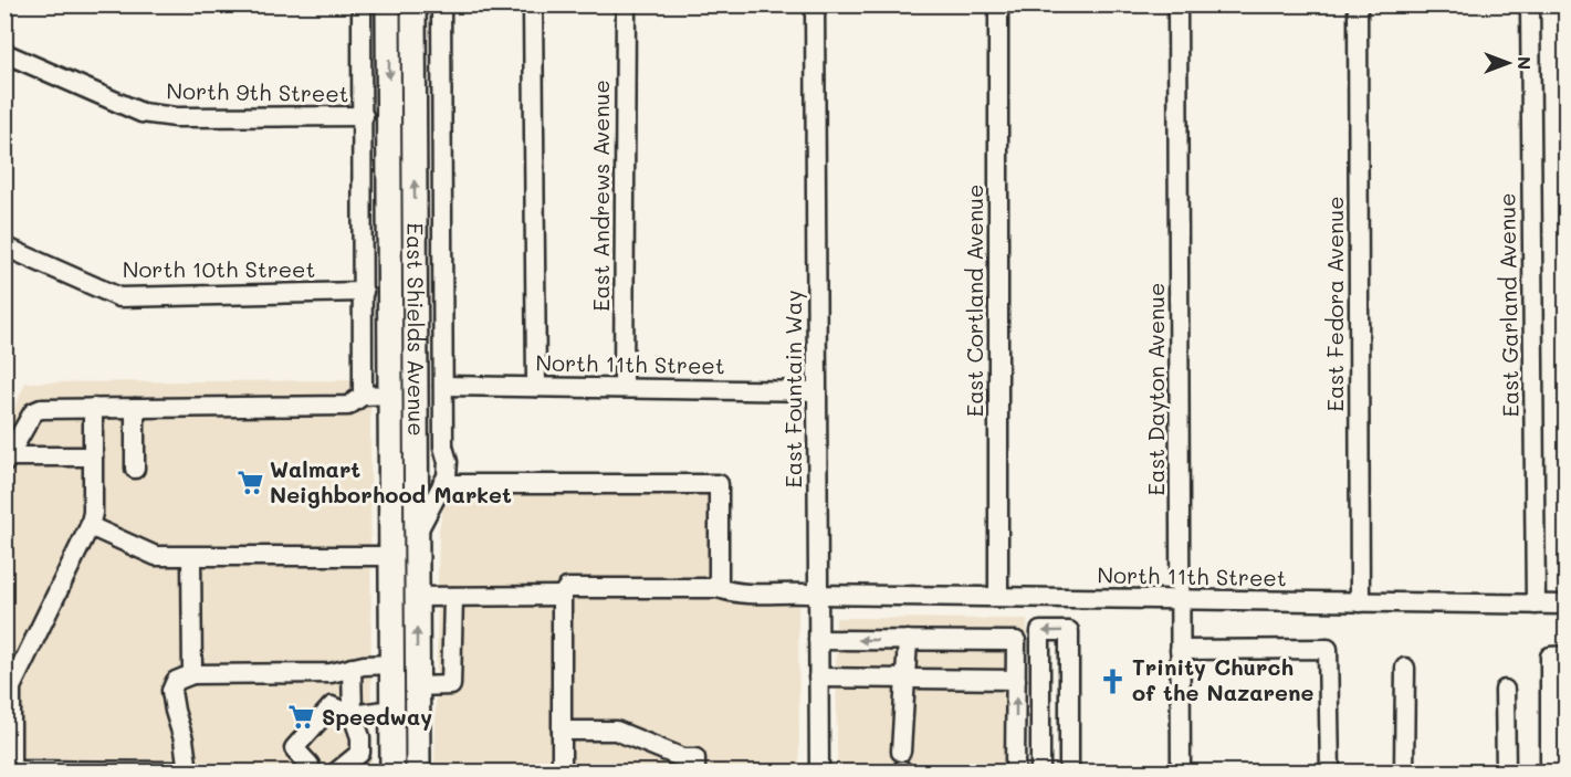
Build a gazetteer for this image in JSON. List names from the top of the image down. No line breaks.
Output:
{"streets":{"main road":["East Shields Avenue"],"street":["North 9th Street","East Andrews Avenue","North 10th Street","East Cortland Avenue","East Fedora Avenue","East Garland Avenue","North 11th Street","East Fountain Way","East Dayton Avenue"]},"crossings":[["East Andrews Avenue","North 11th Street"],["East Cortland Avenue","North 11th Street"],["East Fedora Avenue","North 11th Street"],["East Garland Avenue","North 11th Street"],["North 11th Street","East Fountain Way"],["North 11th Street","East Dayton Avenue"]],"places":{"supermarket":["Walmart Neighborhood Market","Speedway"],"church":["Trinity Church of the Nazarene"]},"north":"right"}
